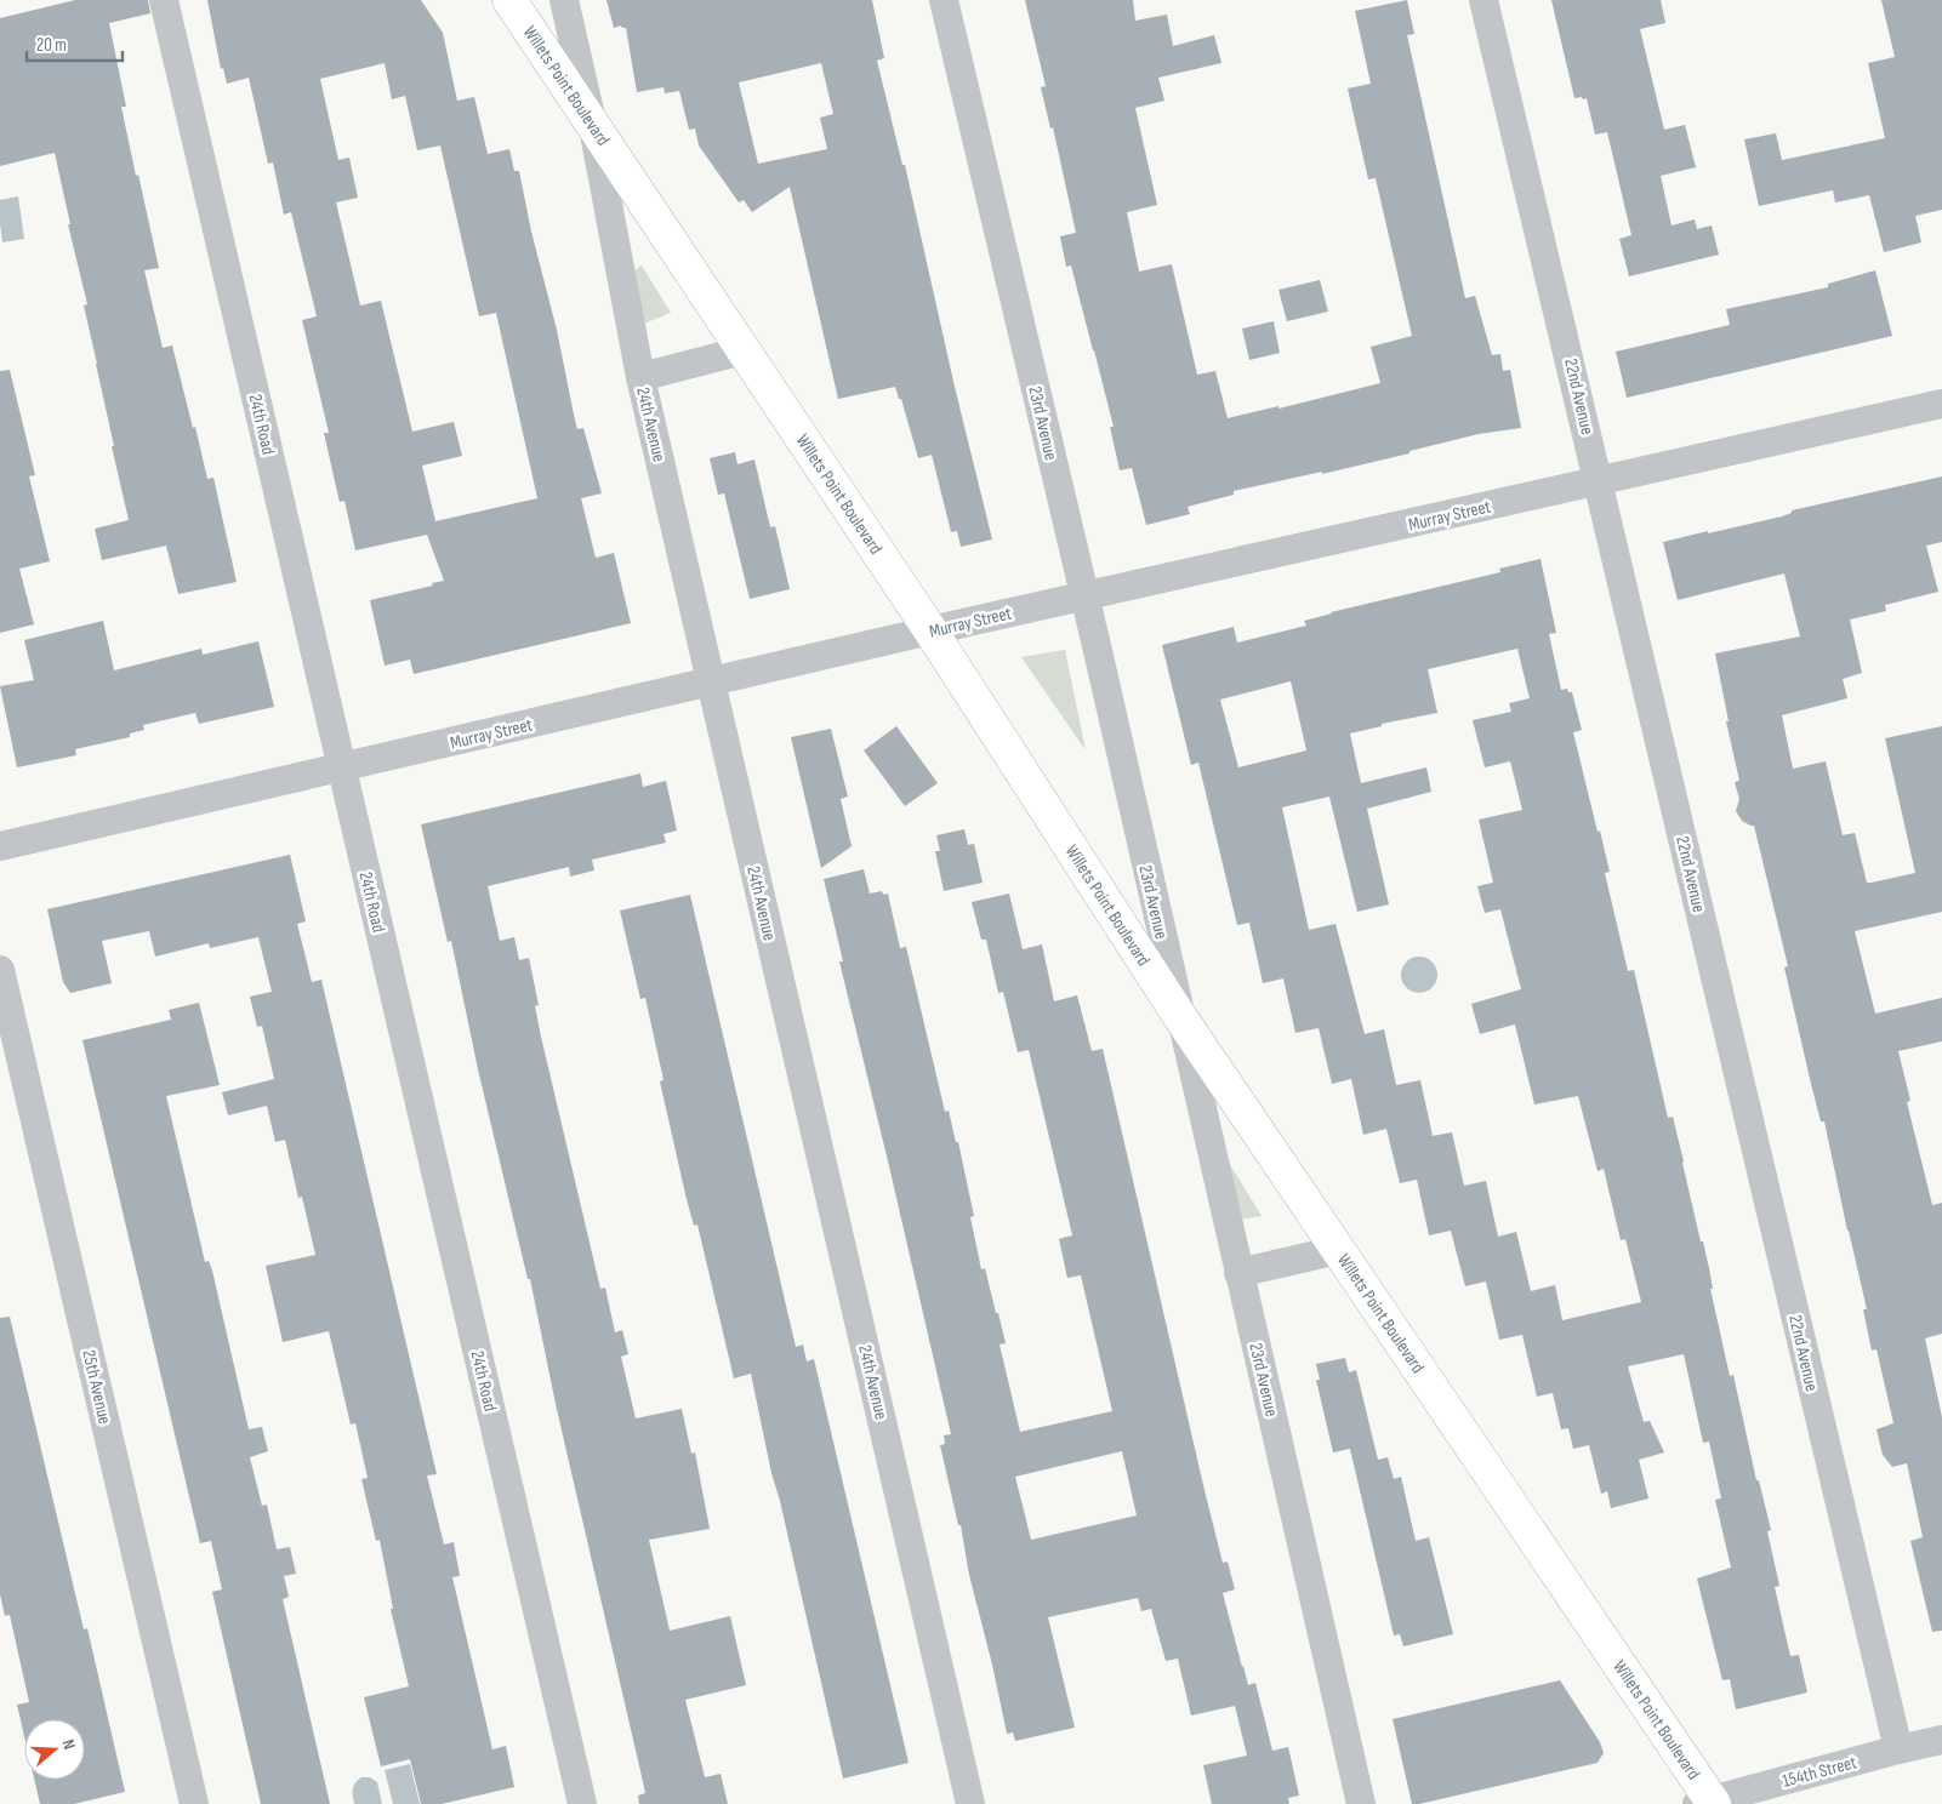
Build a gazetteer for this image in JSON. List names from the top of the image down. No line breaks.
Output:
{"streets":{"street":["Willets Point Boulevard","22nd Avenue","23rd Avenue","24th Road","24th Avenue","Murray Street","25th Avenue","154th Street"]},"crossings":[["Willets Point Boulevard","23rd Avenue"],["Willets Point Boulevard","24th Avenue"],["Willets Point Boulevard","Murray Street"],["Willets Point Boulevard","154th Street"],["22nd Avenue","Murray Street"],["22nd Avenue","154th Street"],["23rd Avenue","Murray Street"],["24th Road","Murray Street"],["24th Avenue","Murray Street"]],"scale_bar":"20 m","north":"right"}
